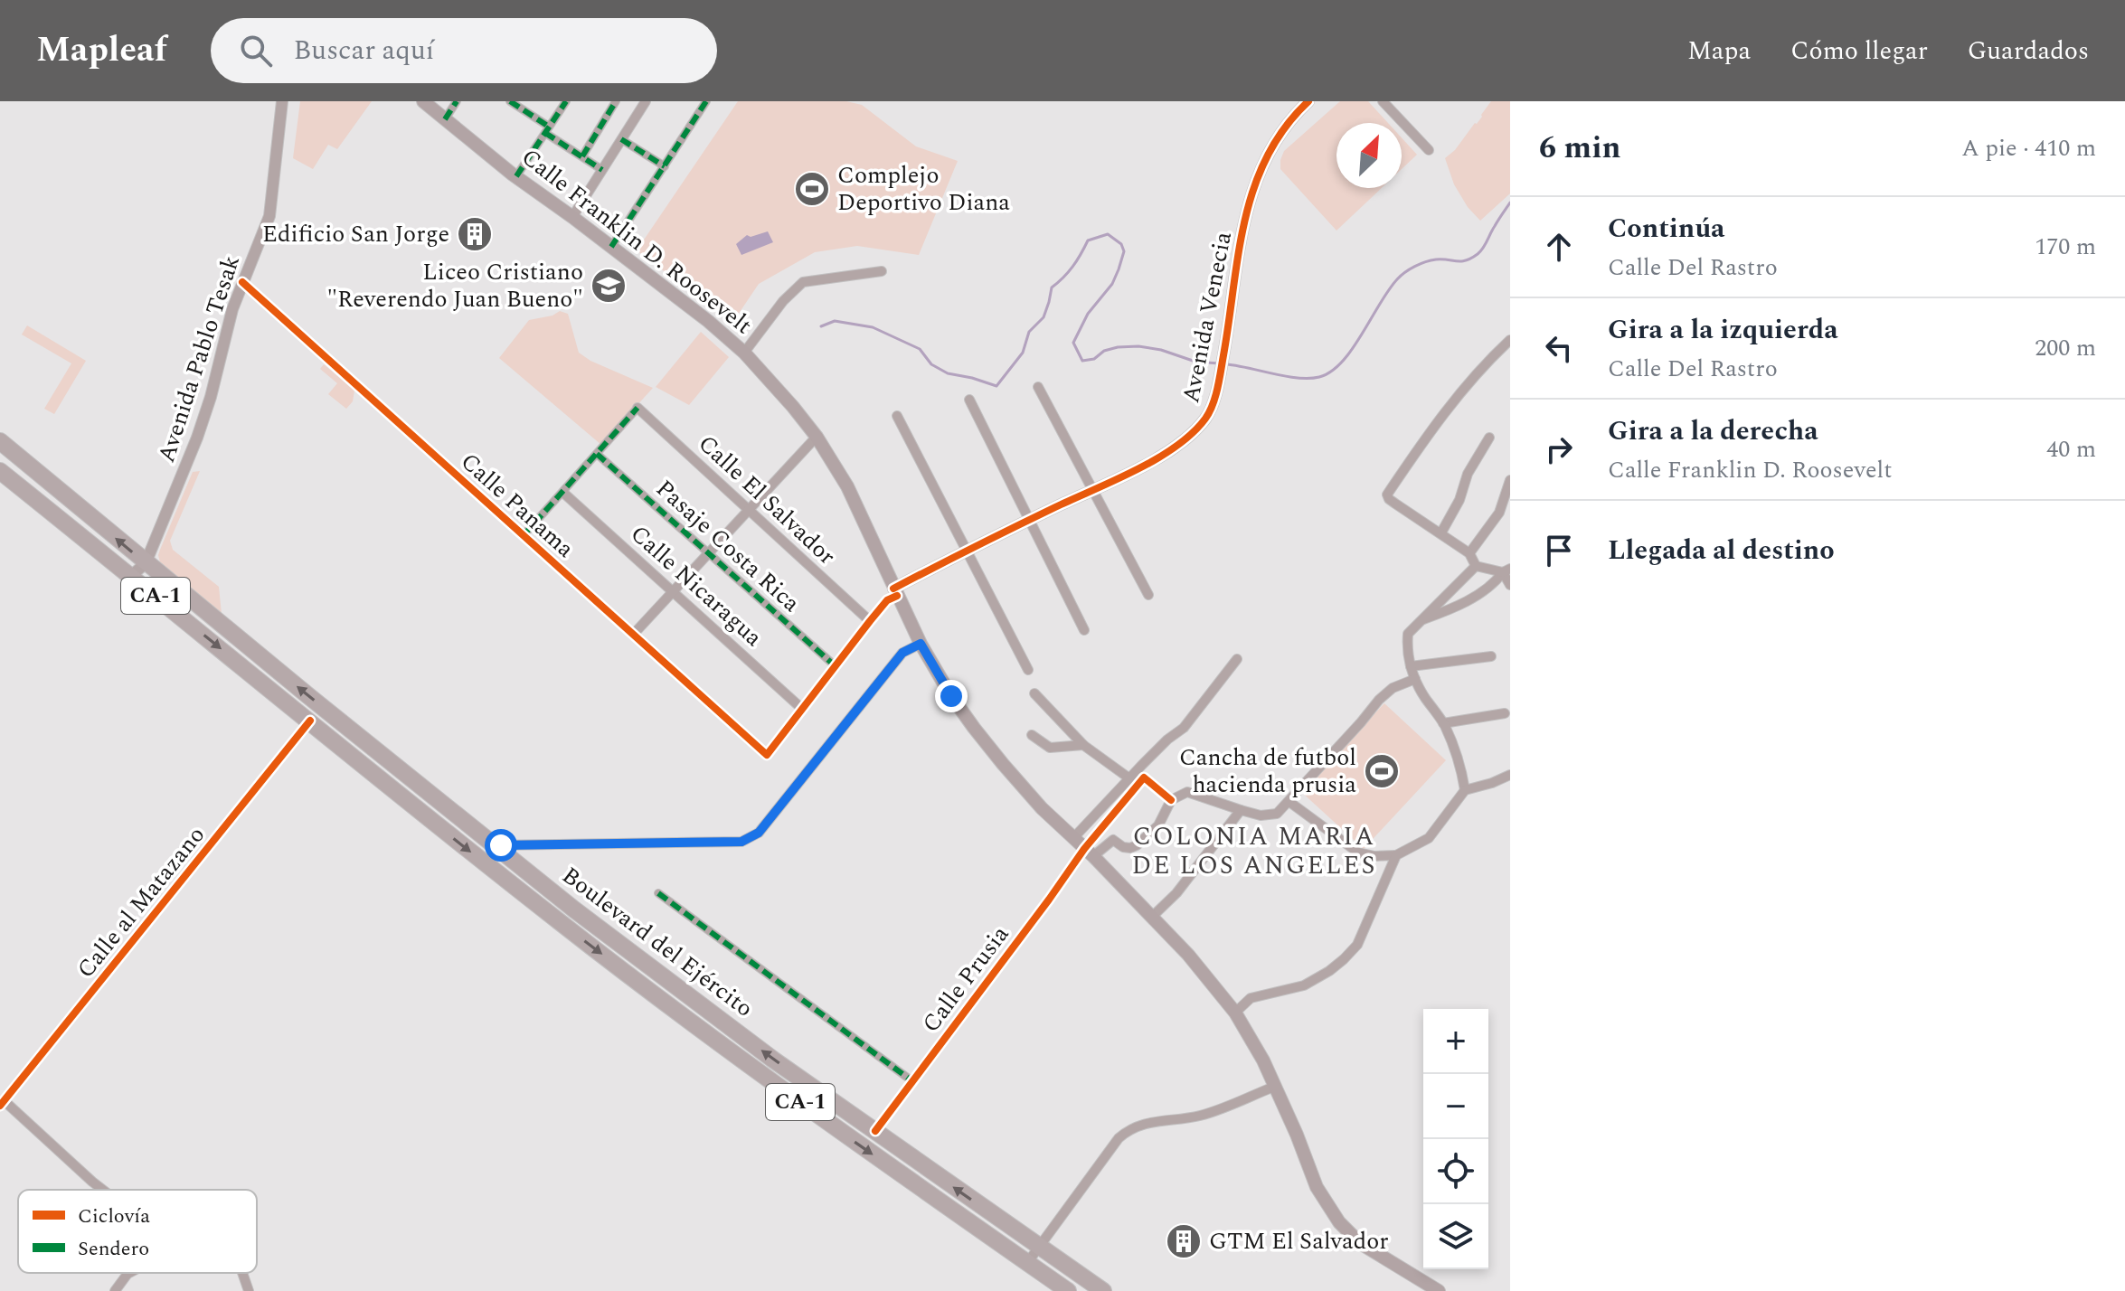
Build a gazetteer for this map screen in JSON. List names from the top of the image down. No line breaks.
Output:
{"streets":{"highway":["CA-1","Boulevard del Ejército"],"main road":["Calle Franklin D. Roosevelt"],"street":["Avenida Venecia","Avenida Pablo Tesak","Calle El Salvador","Calle Panama","Pasaje Costa Rica","Calle Nicaragua","Calle al Matazano","Calle Prusia"]},"crossings":[["Calle Franklin D. Roosevelt","Avenida Venecia"],["Calle Franklin D. Roosevelt","Calle Prusia"],["Avenida Pablo Tesak","Calle Panama"],["Avenida Pablo Tesak","Boulevard del Ejército"],["Calle Panama","Calle Nicaragua"],["Calle al Matazano","Boulevard del Ejército"],["Boulevard del Ejército","Calle Prusia"]],"districts":["COLONIA MARIA DE LOS ANGELES"],"places":{"sports":["Complejo Deportivo Diana","Cancha de futbol hacienda prusia"],"building":["Edificio San Jorge","GTM El Salvador"],"school or university":["Liceo Cristiano \"Reverendo Juan Bueno\""]},"legend":["Ciclovía","Sendero"],"north":"top right","page":{"header":"Mapleaf","search":"Buscar aquí","nav":["Mapa","Cómo llegar","Guardados"],"heading":["6 min","A pie · 410 m"],"list":[["Continúa","Calle Del Rastro","170 m"],["Gira a la izquierda","Calle Del Rastro","200 m"],["Gira a la derecha","Calle Franklin D. Roosevelt","40 m"],"Llegada al destino"],"map_buttons":["+","−"]}}
